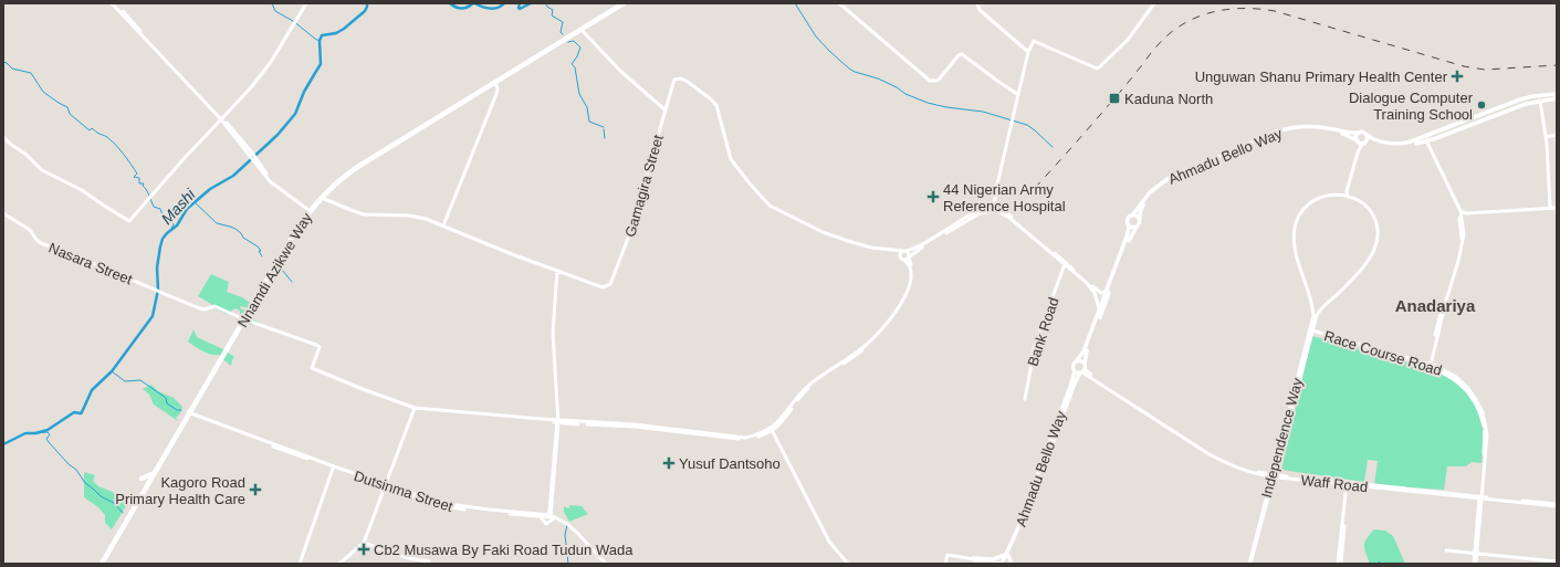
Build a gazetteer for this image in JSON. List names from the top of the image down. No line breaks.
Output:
{"streets":{"highway":["Nnamdi Azikwe Way"],"main road":["Ahmadu Bello Way"],"street":["Gamagira Street","Nasara Street","Bank Road","Race Course Road","Independence Way","Waff Road","Dutsinma Street"]},"crossings":[["Ahmadu Bello Way","Waff Road"],["Gamagira Street","Nnamdi Azikwe Way"],["Nasara Street","Nnamdi Azikwe Way"],["Nnamdi Azikwe Way","Dutsinma Street"],["Race Course Road","Independence Way"],["Race Course Road","Waff Road"],["Independence Way","Waff Road"]],"districts":["Anadariya"],"water":["Mashi"],"places":{"health":["Unguwan Shanu Primary Health Center","44 Nigerian Army Reference Hospital","Yusuf Dantsoho","Kagoro Road Primary Health Care","Cb2 Musawa By Faki Road Tudun Wada"],"transit":["Kaduna North"],"other":["Dialogue Computer Training School"]}}
